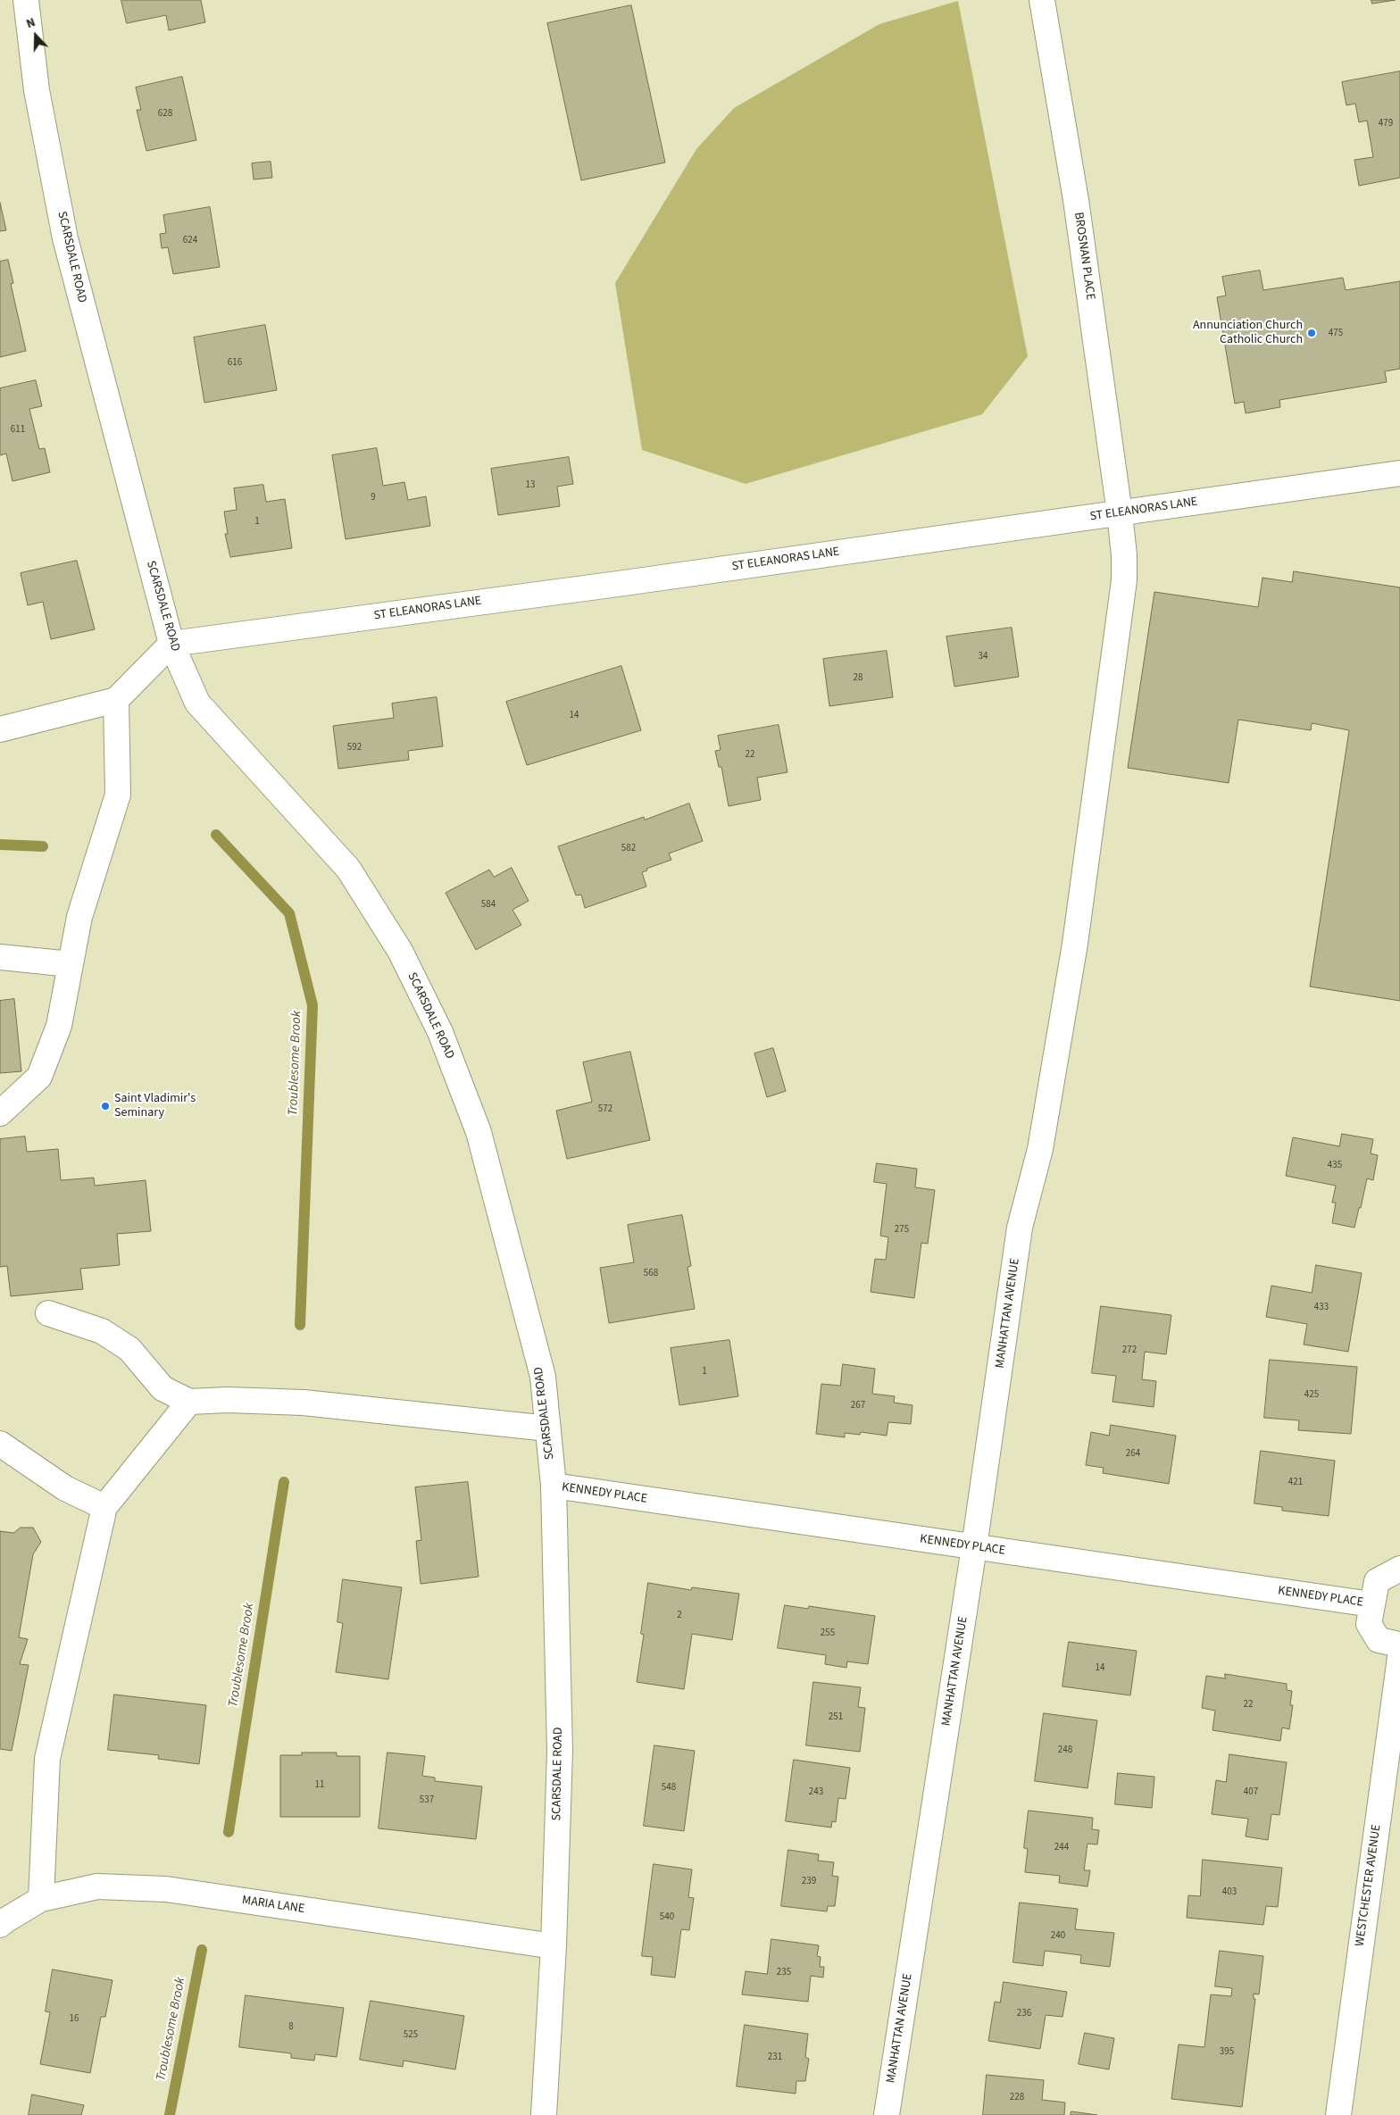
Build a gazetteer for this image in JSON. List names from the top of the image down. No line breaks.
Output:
{"streets":{"street":["BROSNAN PLACE","SCARSDALE ROAD","ST ELEANORAS LANE","MANHATTAN AVENUE","KENNEDY PLACE","WESTCHESTER AVENUE","MARIA LANE"]},"crossings":[["BROSNAN PLACE","ST ELEANORAS LANE"],["BROSNAN PLACE","MANHATTAN AVENUE"],["SCARSDALE ROAD","ST ELEANORAS LANE"],["SCARSDALE ROAD","KENNEDY PLACE"],["SCARSDALE ROAD","MARIA LANE"],["MANHATTAN AVENUE","KENNEDY PLACE"]],"water":["Troublesome Brook"],"places":["Annunciation Church Catholic Church","Saint Vladimir's Seminary"],"house_numbers":["628","479","624","475","616","611","13","9","1","34","28","14","592","22","582","584","572","435","275","568","433","272","1","425","267","264","421","2","255","14","22","251","248","11","548","243","407","537","244","239","403","540","240","235","236","16","8","525","395","231","228"],"north":"top"}
